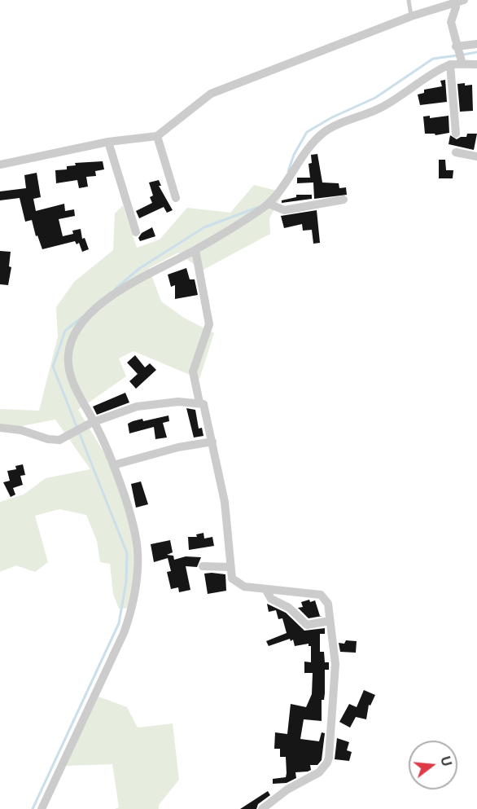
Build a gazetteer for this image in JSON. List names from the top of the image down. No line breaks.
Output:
{"north":"right"}
